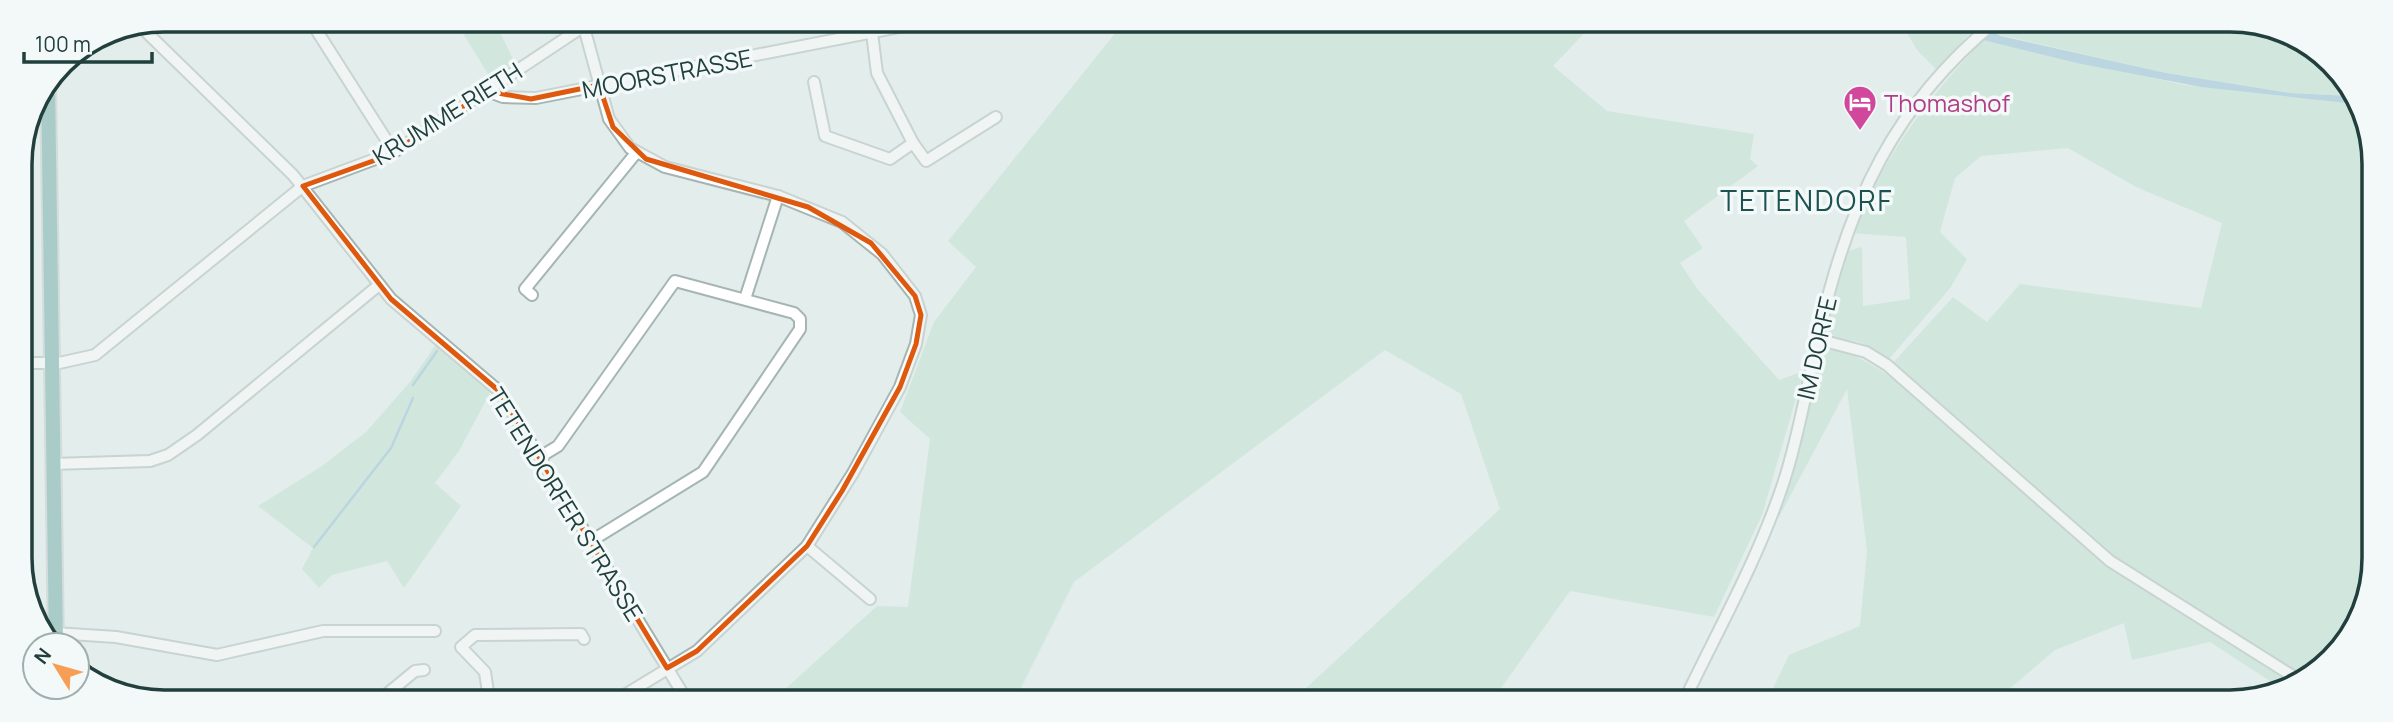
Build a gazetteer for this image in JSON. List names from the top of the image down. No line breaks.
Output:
{"streets":{"street":["MOORSTRASSE","KRUMME RIETH","IM DORFE","TETENDORFER STRASSE"]},"crossings":[["MOORSTRASSE","KRUMME RIETH"],["KRUMME RIETH","TETENDORFER STRASSE"]],"districts":["TETENDORF"],"places":{"hotel":["Thomashof"]},"scale_bar":"100 m","north":"top left"}
